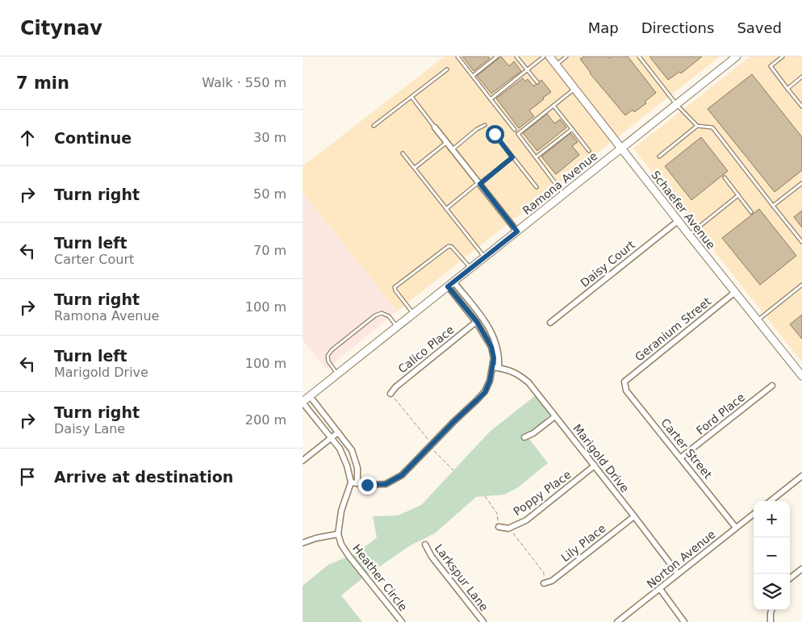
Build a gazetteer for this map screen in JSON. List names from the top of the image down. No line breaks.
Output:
{"streets":{"main road":["Ramona Avenue","Schaefer Avenue"],"street":["Daisy Court","Geranium Street","Calico Place","Ford Place","Carter Street","Marigold Drive","Poppy Place","Lily Place","Norton Avenue","Heather Circle","Larkspur Lane"]},"crossings":[["Ramona Avenue","Schaefer Avenue"],["Schaefer Avenue","Daisy Court"],["Schaefer Avenue","Geranium Street"],["Geranium Street","Carter Street"],["Ford Place","Carter Street"],["Carter Street","Norton Avenue"],["Marigold Drive","Poppy Place"],["Marigold Drive","Lily Place"],["Marigold Drive","Norton Avenue"]],"page":{"header":"Citynav","nav":["Map","Directions","Saved"],"heading":["7 min","Walk · 550 m"],"list":[["Continue","30 m"],["Turn right","50 m"],["Turn left","Carter Court","70 m"],["Turn right","Ramona Avenue","100 m"],["Turn left","Marigold Drive","100 m"],["Turn right","Daisy Lane","200 m"],"Arrive at destination"],"map_buttons":["+","−"]}}
